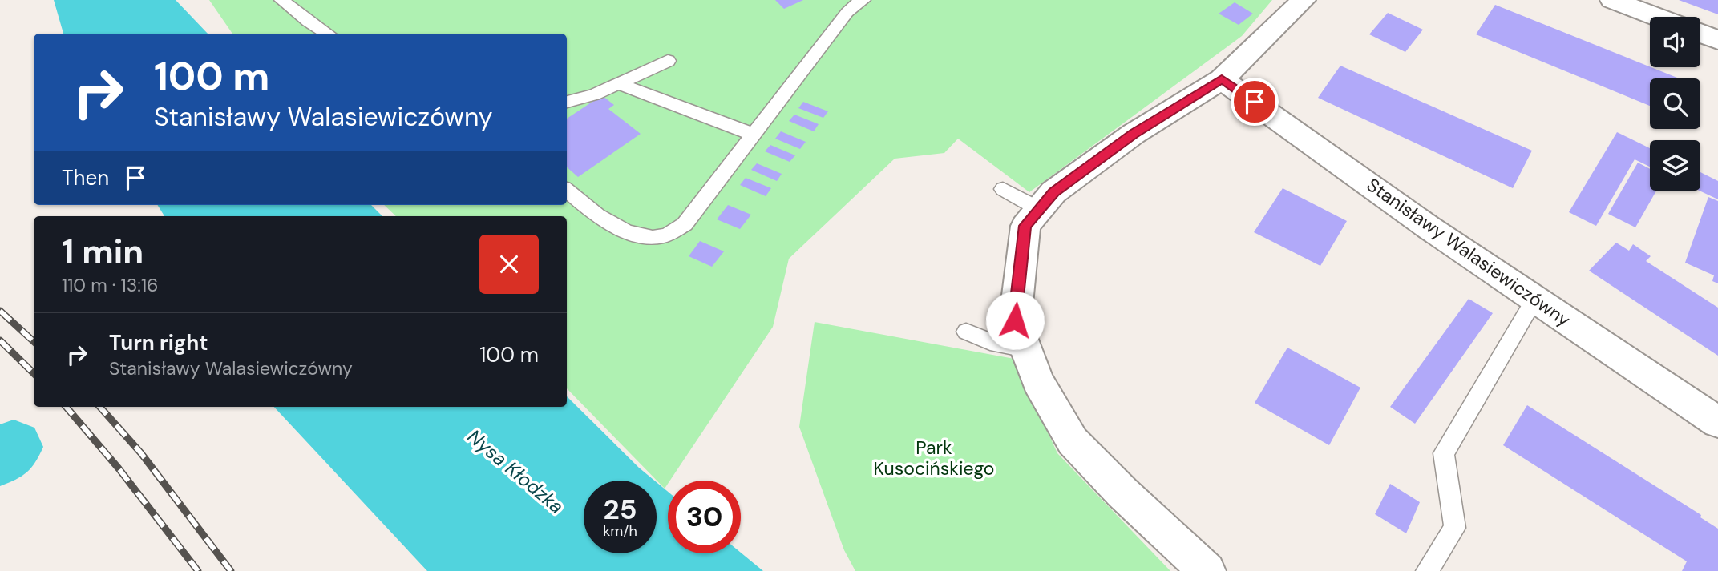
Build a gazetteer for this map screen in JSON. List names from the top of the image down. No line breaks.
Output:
{"streets":{"street":["Stanisławy Walasiewiczówny"]},"water":["Nysa Kłodzka"],"parks":["Park Kusocińskiego"],"page":{"turn":["100 m","Stanisławy Walasiewiczówny"],"then":"Then","heading":["1 min","110 m · 13:16"],"list":[{"name":"Turn right","note":"Stanisławy Walasiewiczówny","value":"100 m"}],"speed":"25 km/h","limit":"30"}}
